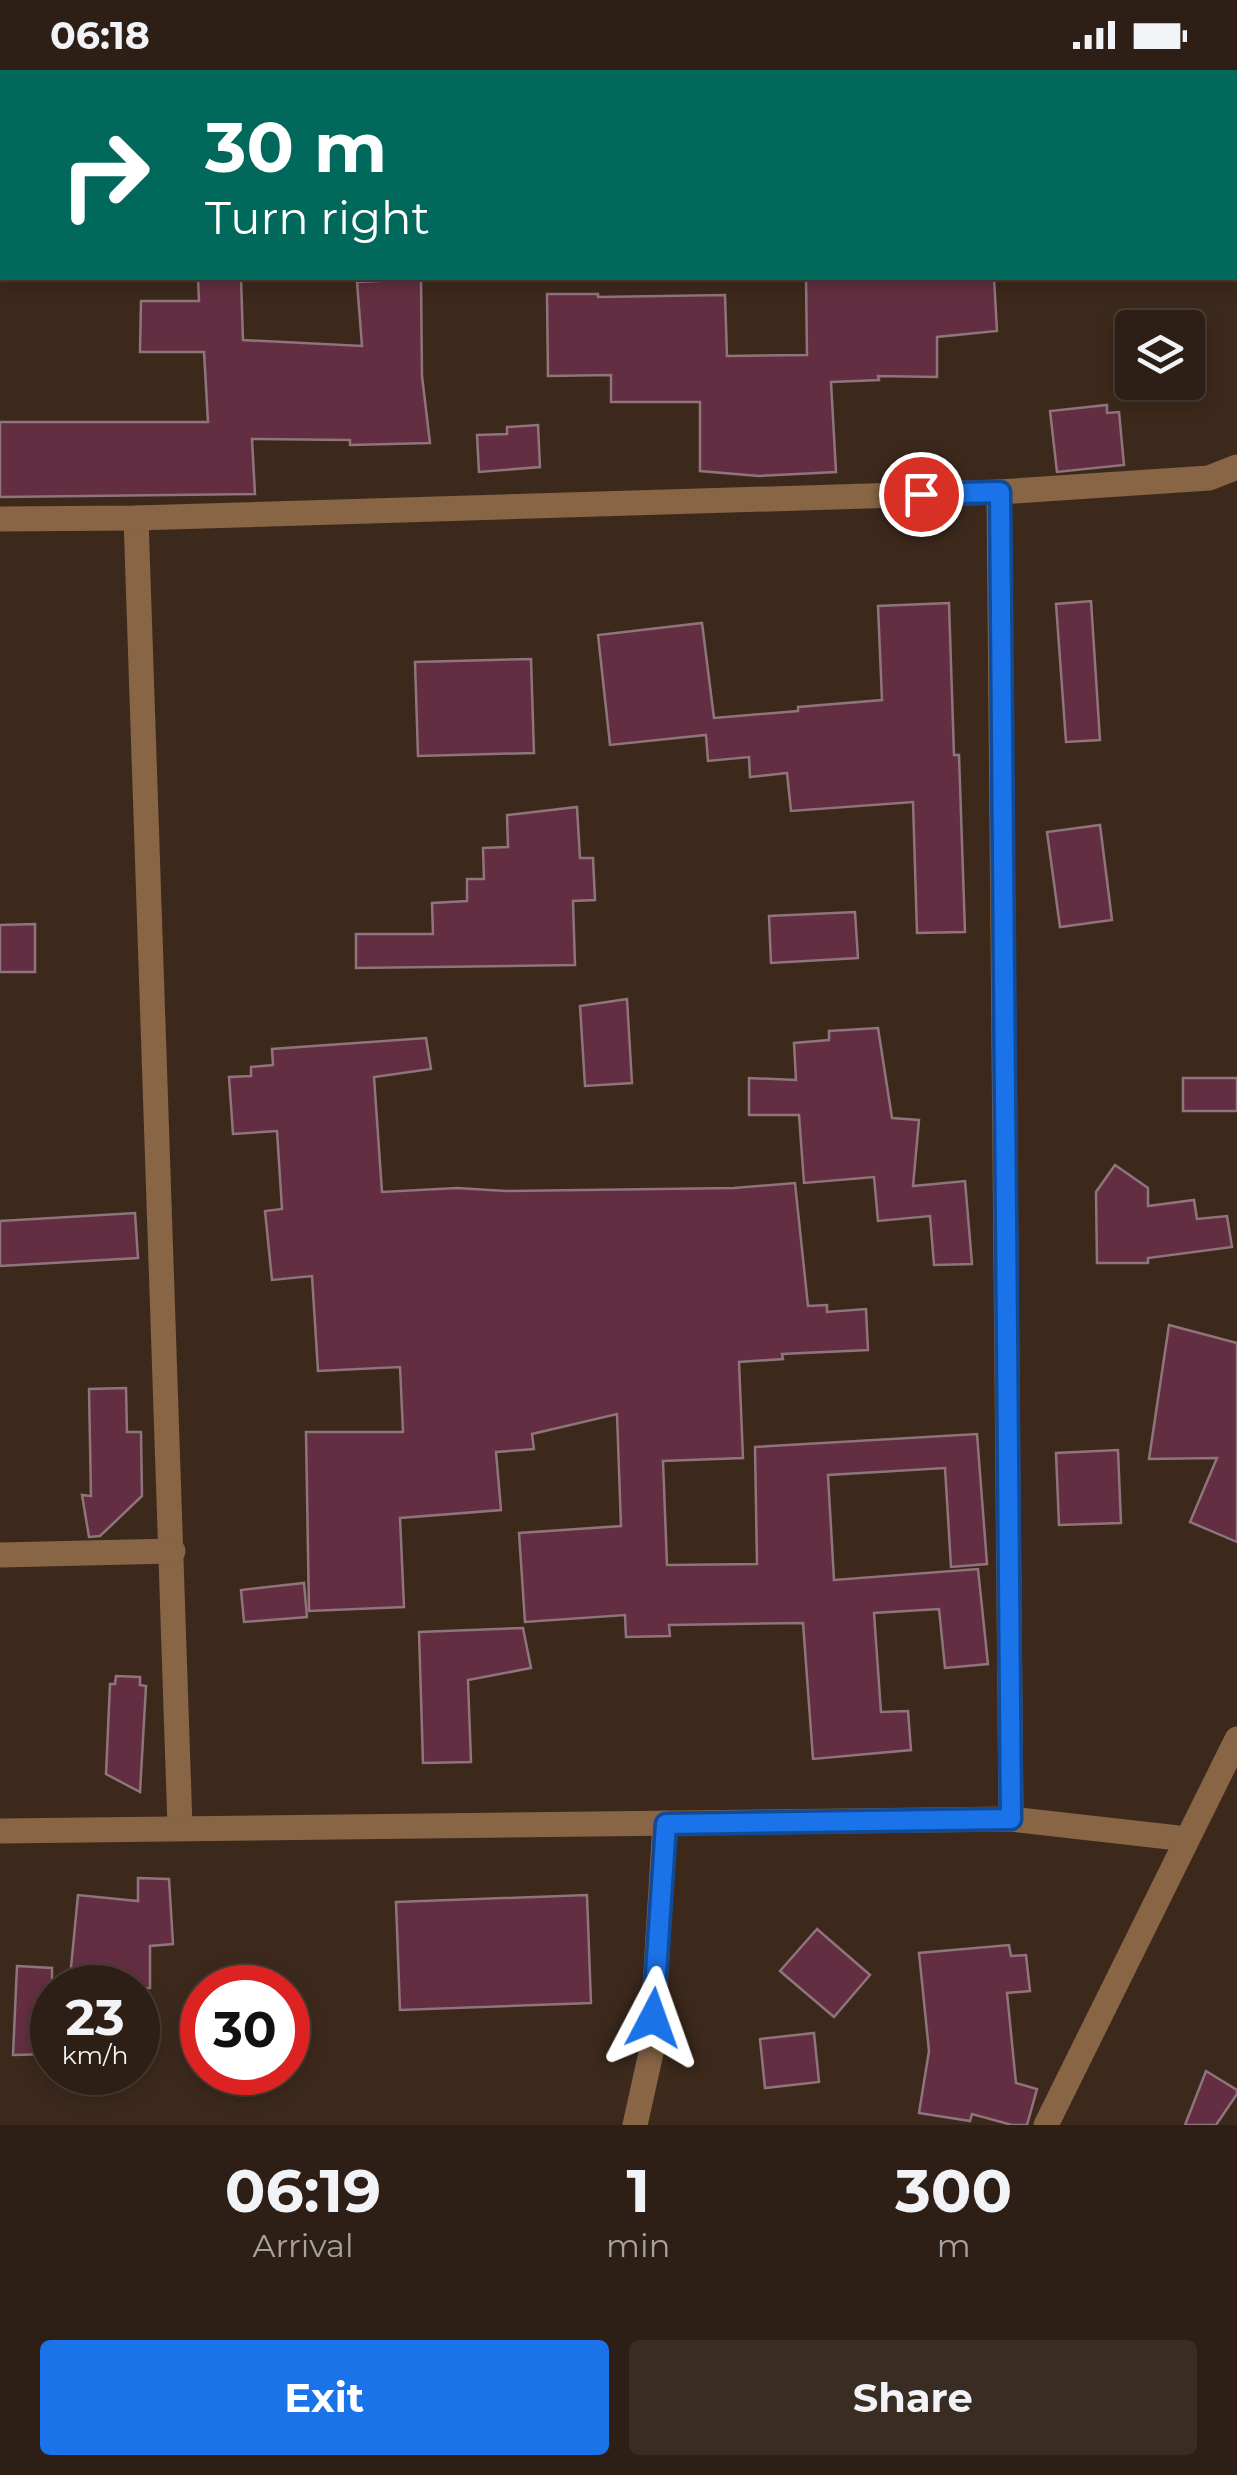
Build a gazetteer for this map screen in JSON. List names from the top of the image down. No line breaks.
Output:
{"page":{"status":"06:18","turn":["30 m","Turn right"],"speed":"23 km/h","limit":"30","eta":["06:19","Arrival","1","min","300","m"],"buttons":["Exit","Share"]}}
